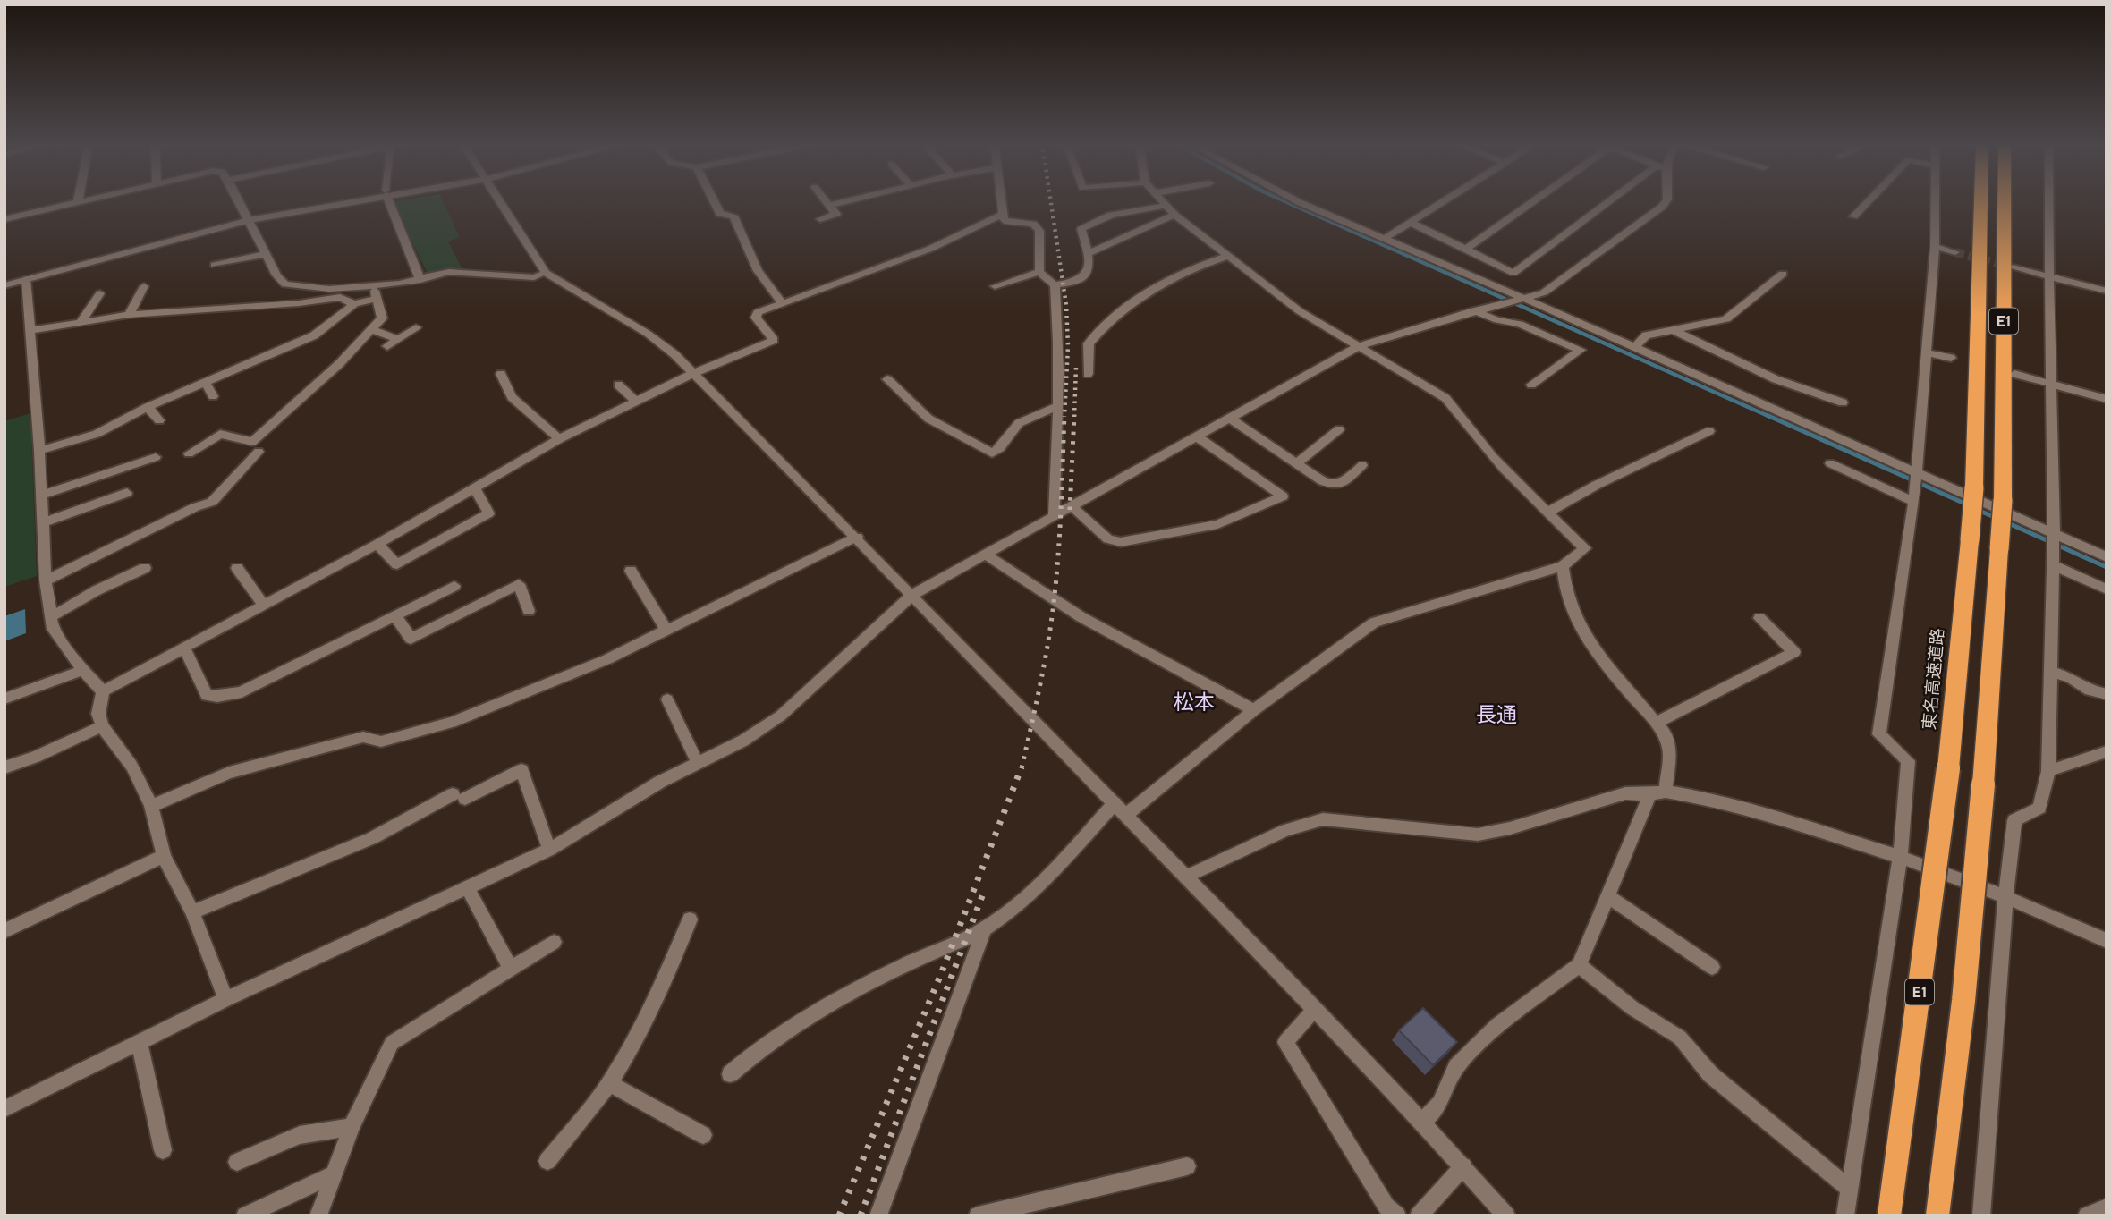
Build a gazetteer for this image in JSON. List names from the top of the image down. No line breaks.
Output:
{"streets":{"highway":["E1","東名高速道路"]},"districts":["松本","長通"]}
